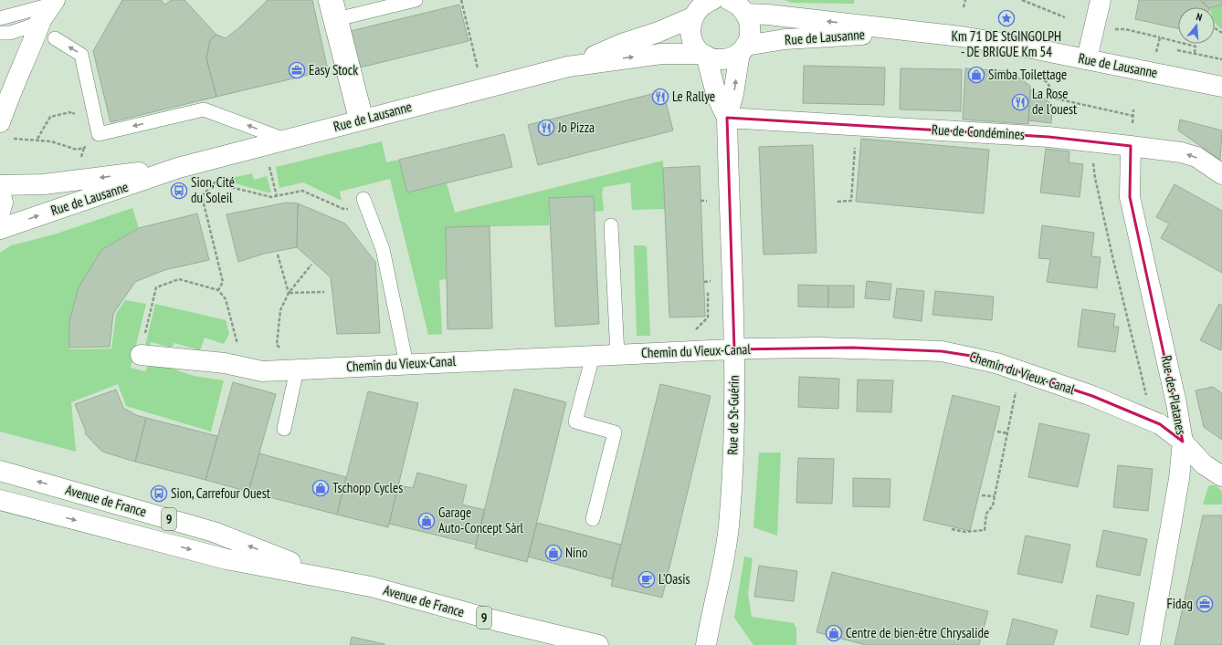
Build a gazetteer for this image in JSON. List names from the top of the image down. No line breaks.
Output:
{"streets":{"street":["Rue de Lausanne","Rue de Condémines","Chemin du Vieux-Canal","Rue des Platanes","Rue de St-Guérin","Avenue de France","9"]},"crossings":[["Rue de Lausanne","Rue de St-Guérin"],["Rue de Condémines","Rue des Platanes"],["Rue de Condémines","Rue de St-Guérin"],["Chemin du Vieux-Canal","Rue des Platanes"],["Chemin du Vieux-Canal","Rue de St-Guérin"]],"places":{"place":["Km 71 DE StGINGOLPH - DE BRIGUE Km 54"],"office":["Easy Stock","Fidag"],"shop":["Simba Toilettage","Tschopp Cycles","Garage Auto-Concept Sàrl","Nino","Centre de bien-être Chrysalide"],"restaurant":["Le Rallye","La Rose de l'ouest","Jo Pizza"],"bus stop":["Sion, Cité du Soleil","Sion, Carrefour Ouest"],"cafe":["L'Oasis"]},"north":"top"}
